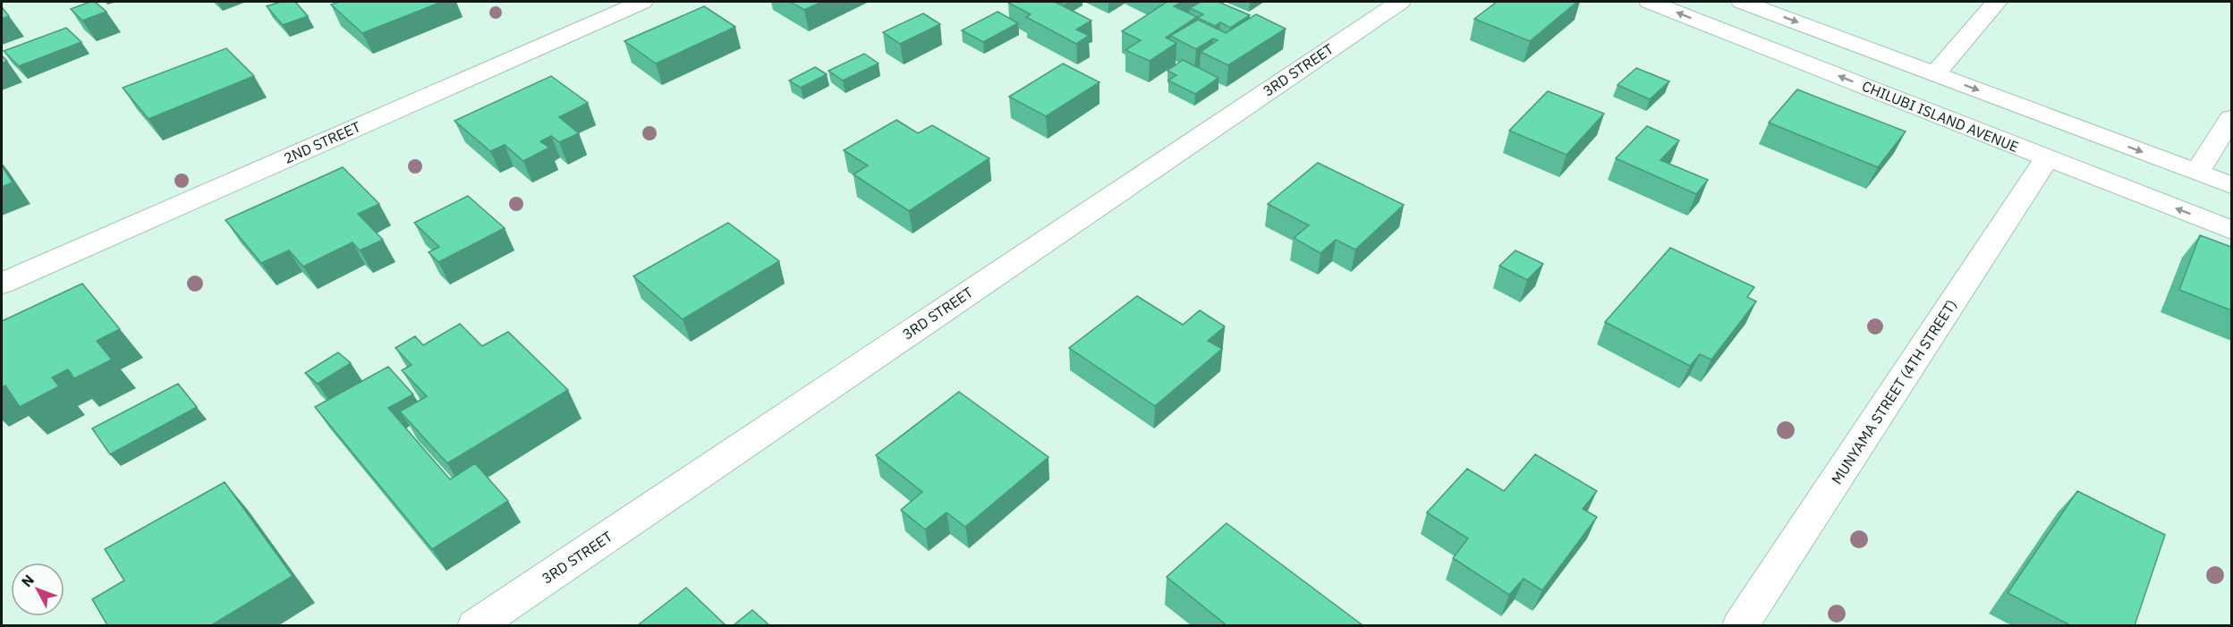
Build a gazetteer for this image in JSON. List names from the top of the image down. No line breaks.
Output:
{"streets":{"street":["3RD STREET","CHILUBI ISLAND AVENUE","2ND STREET","MUNYAMA STREET (4TH STREET)"]},"crossings":[["CHILUBI ISLAND AVENUE","MUNYAMA STREET (4TH STREET)"]],"north":"top left"}
